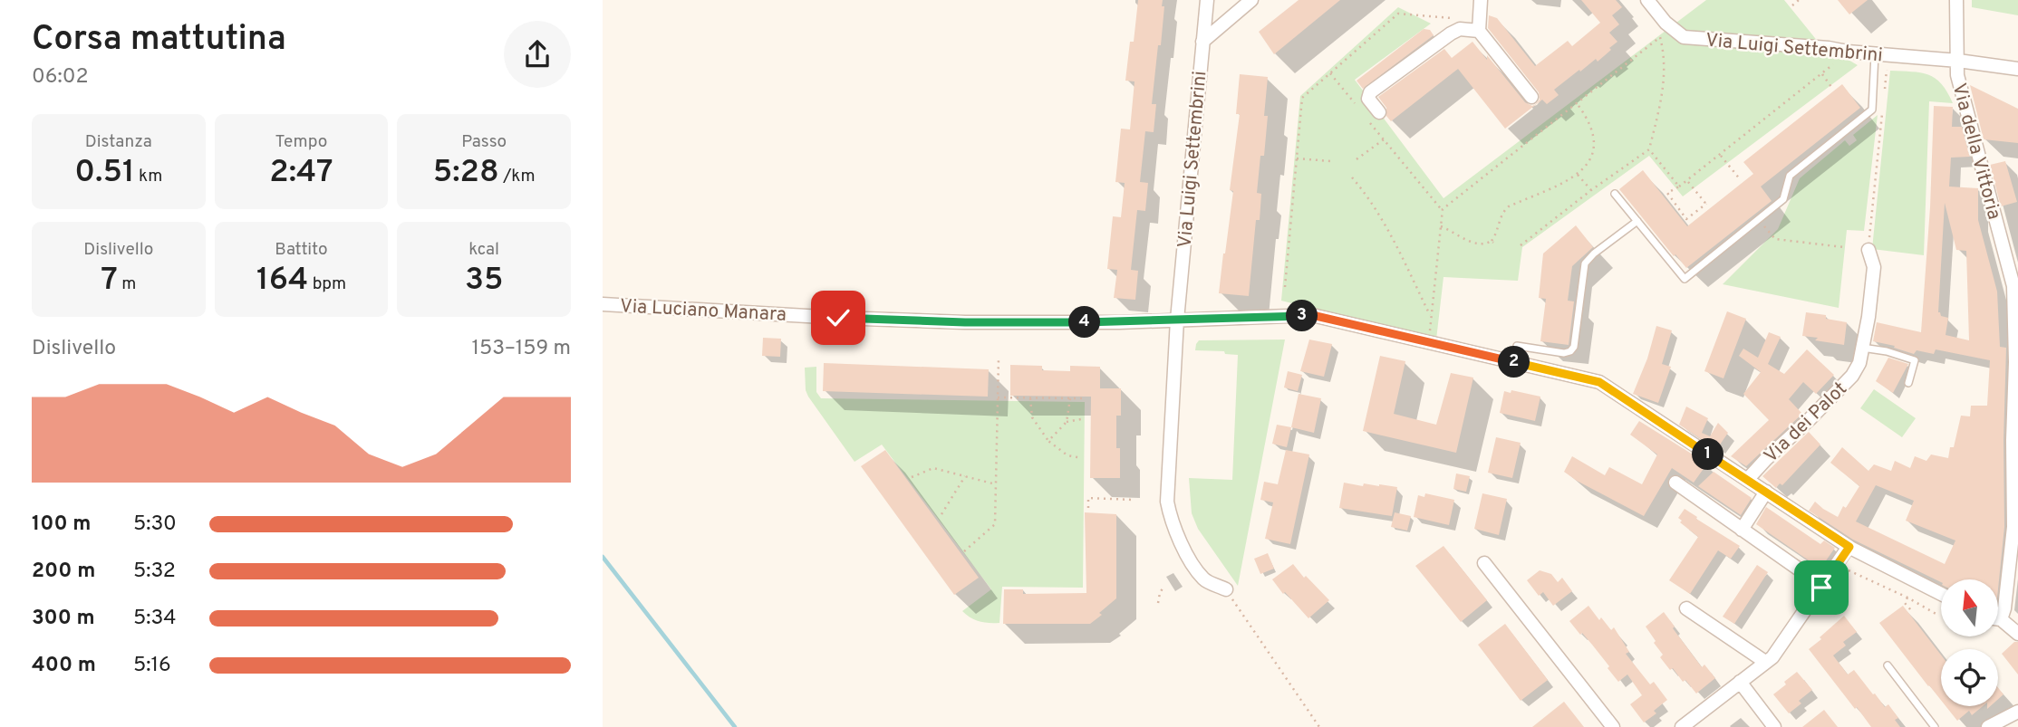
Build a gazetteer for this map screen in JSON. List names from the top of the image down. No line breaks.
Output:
{"streets":{"street":["Via Luigi Settembrini","Via della Vittoria","Via Luciano Manara","Via dei Palot"]},"crossings":[["Via Luigi Settembrini","Via della Vittoria"],["Via Luigi Settembrini","Via Luciano Manara"],["Via Luciano Manara","Via dei Palot"]],"north":"top","page":{"heading":["Corsa mattutina","06:02"],"stats":[["Distanza","0.51 km"],["Tempo","2:47"],["Passo","5:28 /km"],["Dislivello","7 m"],["Battito","164 bpm"],["kcal","35"]],"pins":["3","4","2","1"],"chart":["Dislivello","153–159 m"],"list":[{"name":"100 m","note":"5:30"},{"name":"200 m","note":"5:32"},{"name":"300 m","note":"5:34"},{"name":"400 m","note":"5:16"}]}}
